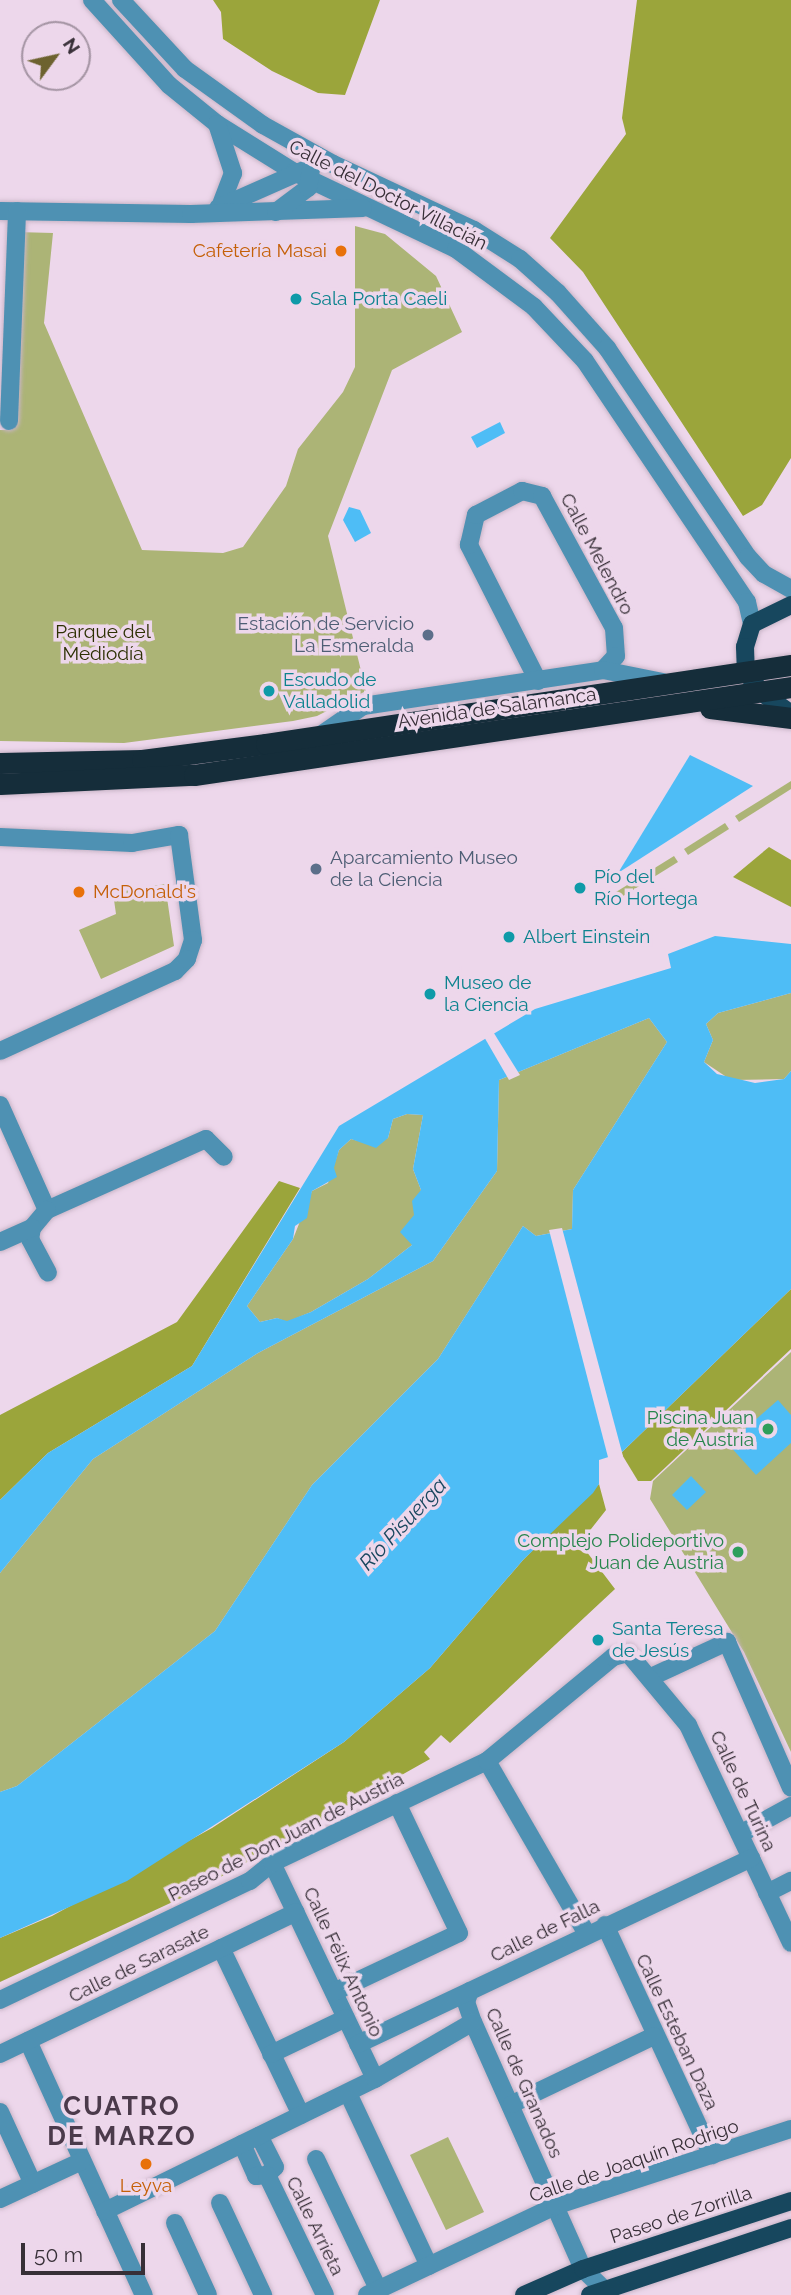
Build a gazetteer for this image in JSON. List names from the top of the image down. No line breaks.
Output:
{"streets":{"highway":["Avenida de Salamanca"],"main road":["Paseo de Zorrilla"],"street":["Calle del Doctor Villacián","Calle Melendro","Calle de Turina","Paseo de Don Juan de Austria","Calle de Falla","Calle Félix Antonio","Calle de Sarasate","Calle Esteban Daza","Calle de Granados","Calle de Joaquín Rodrigo","Calle Arrieta"]},"crossings":[["Calle Melendro","Avenida de Salamanca"],["Calle de Turina","Paseo de Don Juan de Austria"],["Calle de Turina","Calle de Falla"],["Paseo de Don Juan de Austria","Calle Félix Antonio"],["Calle de Falla","Calle Félix Antonio"],["Calle de Falla","Calle Esteban Daza"],["Calle de Falla","Calle de Granados"],["Calle Félix Antonio","Calle de Sarasate"],["Calle Esteban Daza","Calle de Joaquín Rodrigo"],["Calle de Granados","Calle de Joaquín Rodrigo"],["Calle de Granados","Paseo de Zorrilla"]],"districts":["CUATRO DE MARZO"],"water":["Río Pisuerga"],"parks":["Parque del Mediodía"],"places":["Cafetería Masai","Sala Porta Caeli","Estación de Servicio La Esmeralda","Escudo de Valladolid","Aparcamiento Museo de la Ciencia","Pío del Río Hortega","McDonald's","Albert Einstein","Museo de la Ciencia","Piscina Juan de Austria","Complejo Polideportivo Juan de Austria","Santa Teresa de Jesús","Leyva"],"scale_bar":"50 m","north":"top right"}
